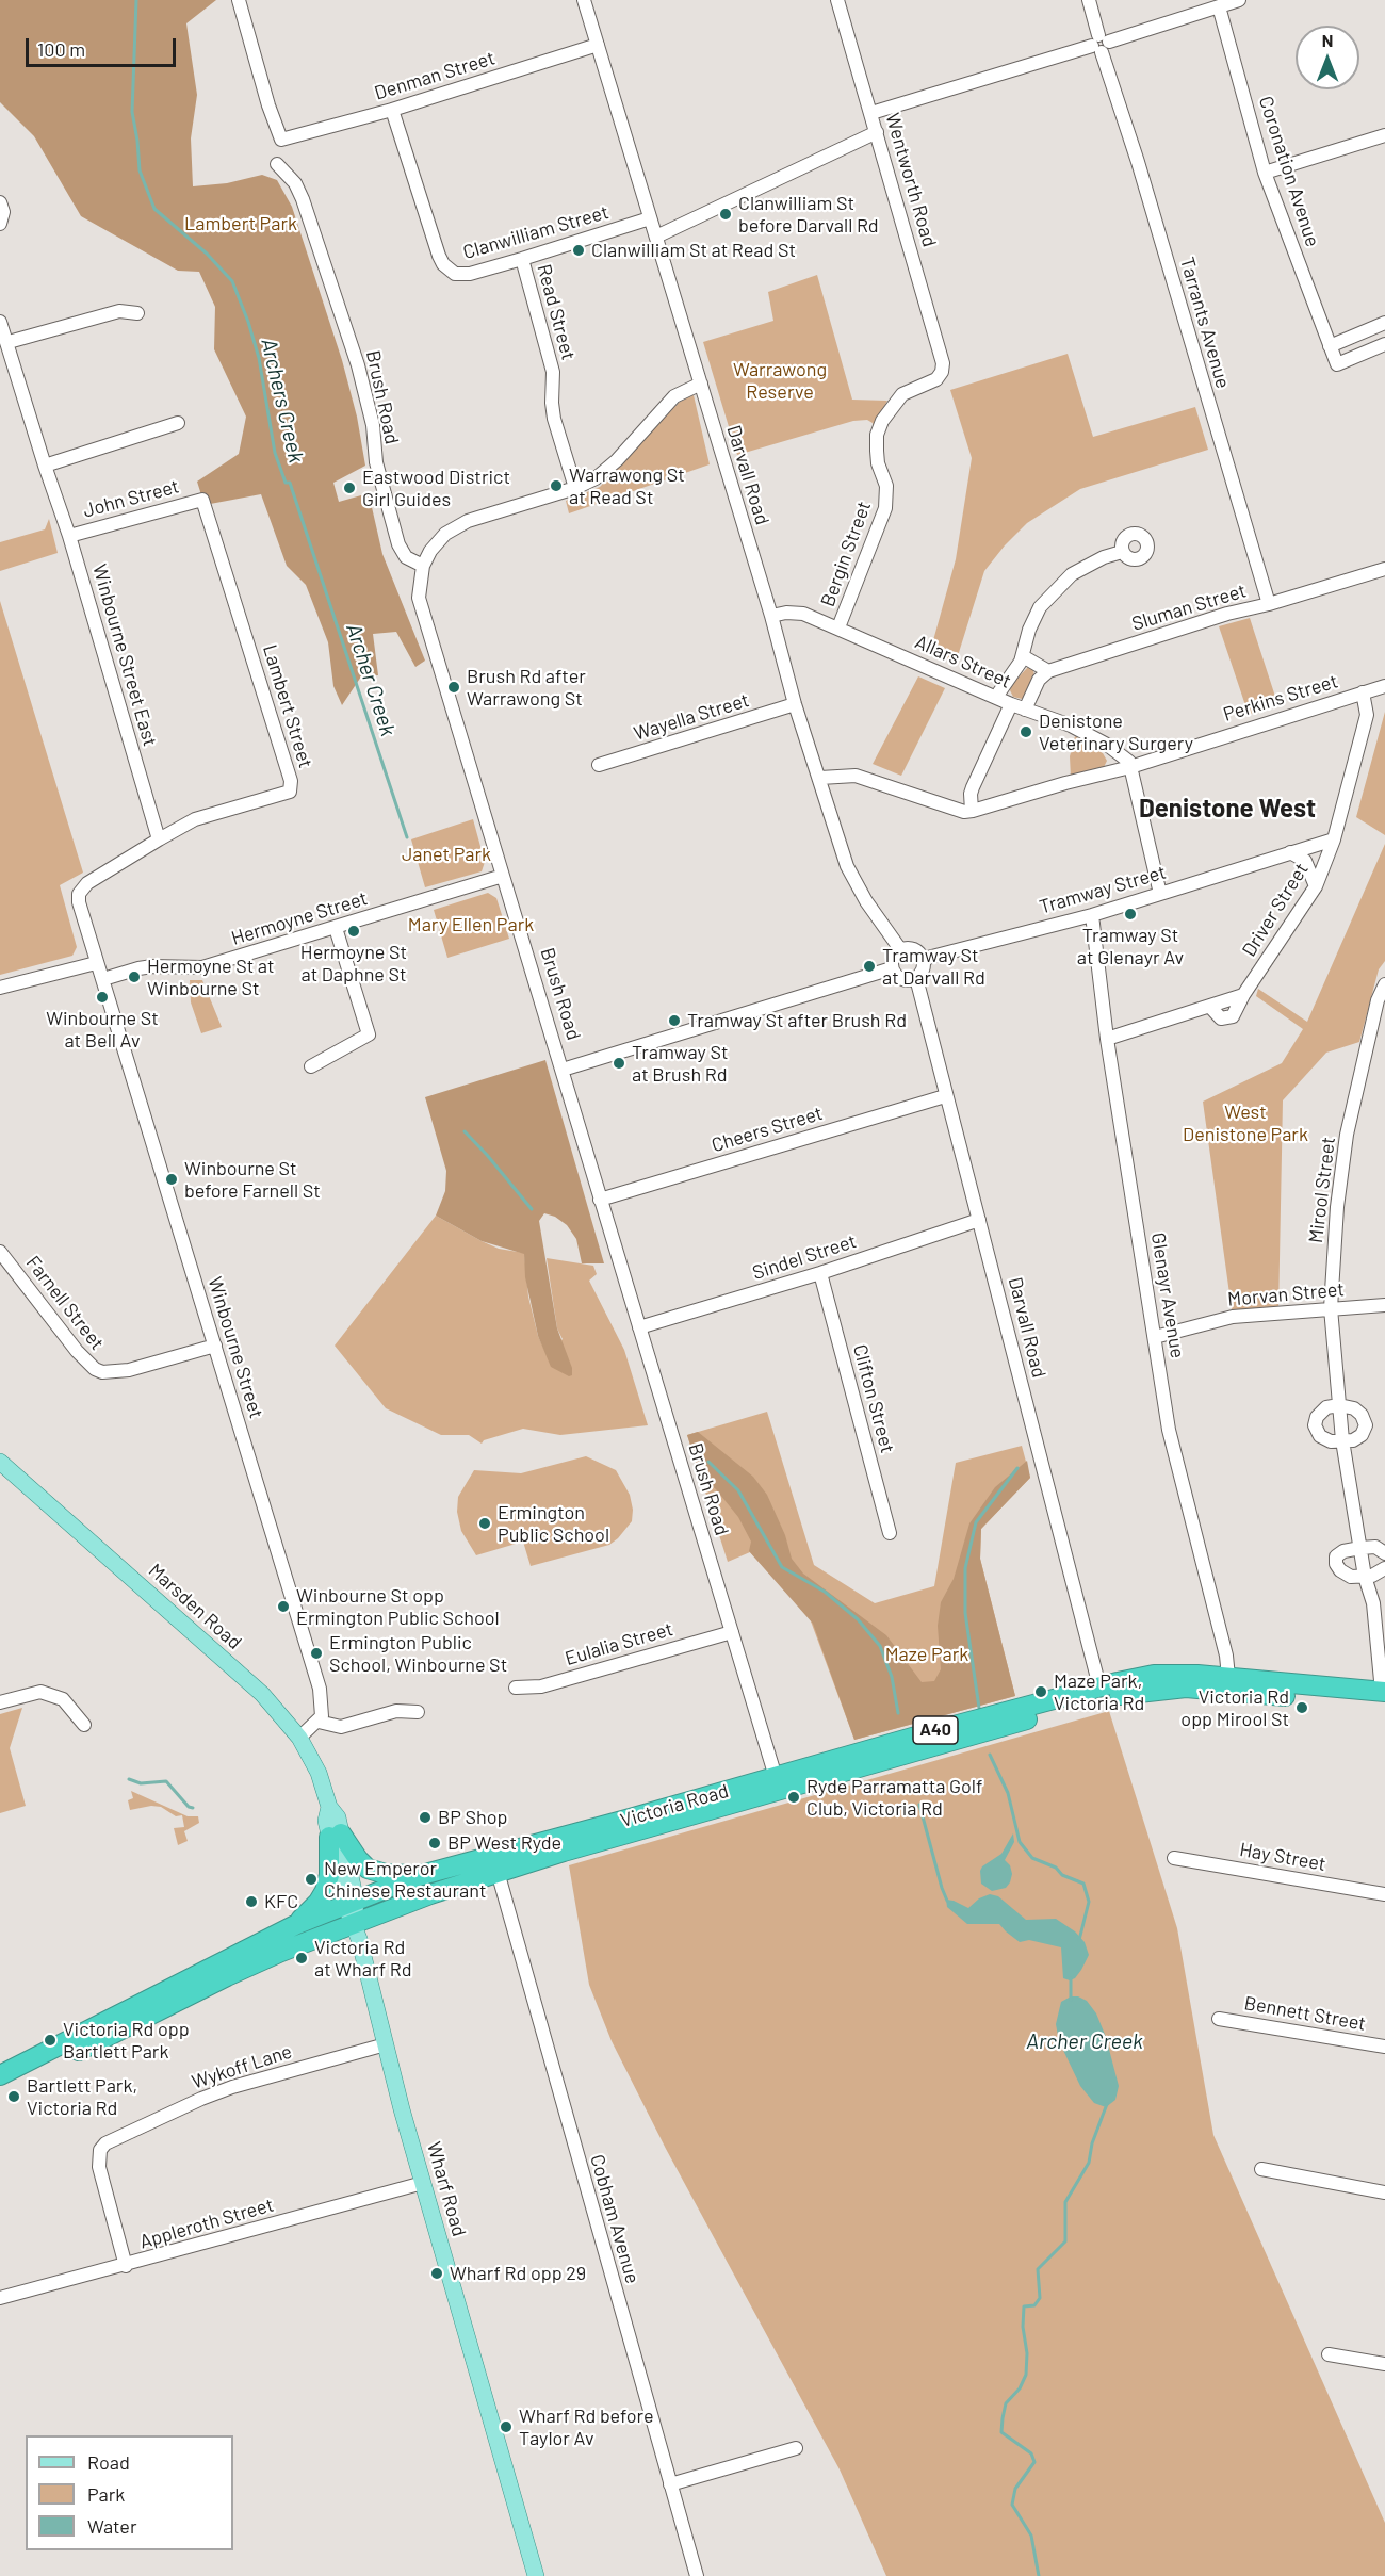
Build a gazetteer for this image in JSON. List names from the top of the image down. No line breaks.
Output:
{"streets":{"highway":["A40","Victoria Road"],"main road":["Marsden Road","Wharf Road"],"street":["Denman Street","Coronation Avenue","Wentworth Road","Clanwilliam Street","Read Street","Tarrants Avenue","Brush Road","Darvall Road","John Street","Bergin Street","Sluman Street","Winbourne Street East","Allars Street","Perkins Street","Lambert Street","Wayella Street","Tramway Street","Driver Street","Hermoyne Street","Cheers Street","Mirool Street","Sindel Street","Morvan Street","Glenayr Avenue","Farnell Street","Winbourne Street","Clifton Street","Eulalia Street","Hay Street","Bennett Street","Wykoff Lane","Cobham Avenue","Appleroth Street"]},"crossings":[["Denman Street","Clanwilliam Street"],["Denman Street","Darvall Road"],["Wentworth Road","Bergin Street"],["Clanwilliam Street","Read Street"],["Clanwilliam Street","Darvall Road"],["Tarrants Avenue","Sluman Street"],["Brush Road","Hermoyne Street"],["Brush Road","Cheers Street"],["Brush Road","Sindel Street"],["Brush Road","Eulalia Street"],["Brush Road","Victoria Road"],["Darvall Road","Allars Street"],["Darvall Road","Perkins Street"],["Darvall Road","Wayella Street"],["Darvall Road","Tramway Street"],["Darvall Road","Cheers Street"],["Darvall Road","Sindel Street"],["Darvall Road","Victoria Road"],["John Street","Winbourne Street East"],["John Street","Lambert Street"],["Bergin Street","Allars Street"],["Winbourne Street East","Lambert Street"],["Allars Street","Perkins Street"],["Perkins Street","Driver Street"],["Tramway Street","Driver Street"],["Tramway Street","Glenayr Avenue"],["Driver Street","Glenayr Avenue"],["Hermoyne Street","Winbourne Street"],["Mirool Street","Morvan Street"],["Mirool Street","Victoria Road"],["Sindel Street","Clifton Street"],["Morvan Street","Glenayr Avenue"],["Glenayr Avenue","Victoria Road"],["Farnell Street","Winbourne Street"],["Marsden Road","Victoria Road"],["Marsden Road","Wharf Road"],["Victoria Road","Wharf Road"],["Victoria Road","Cobham Avenue"],["Wykoff Lane","Wharf Road"],["Wykoff Lane","Appleroth Street"],["Wharf Road","Appleroth Street"]],"districts":["Denistone West"],"water":["Archers Creek","Archer Creek"],"parks":["Lambert Park","Warrawong Reserve","Janet Park","Mary Ellen Park","West Denistone Park","Maze Park"],"places":["Clanwilliam St before Darvall Rd","Clanwilliam St at Read St","Warrawong St at Read St","Eastwood District Girl Guides","Brush Rd after Warrawong St","Denistone Veterinary Surgery","Tramway St at Glenayr Av","Hermoyne St at Daphne St","Tramway St at Darvall Rd","Hermoyne St at Winbourne St","Winbourne St at Bell Av","Tramway St after Brush Rd","Tramway St at Brush Rd","Winbourne St before Farnell St","Ermington Public School","Winbourne St opp Ermington Public School","Ermington Public School, Winbourne St","Maze Park, Victoria Rd","Victoria Rd opp Mirool St","Ryde Parramatta Golf Club, Victoria Rd","BP Shop","BP West Ryde","New Emperor Chinese Restaurant","KFC","Victoria Rd at Wharf Rd","Victoria Rd opp Bartlett Park","Bartlett Park, Victoria Rd","Wharf Rd opp 29","Wharf Rd before Taylor Av"],"legend":["Road","Park","Water"],"scale_bar":"100 m","north":"top"}
